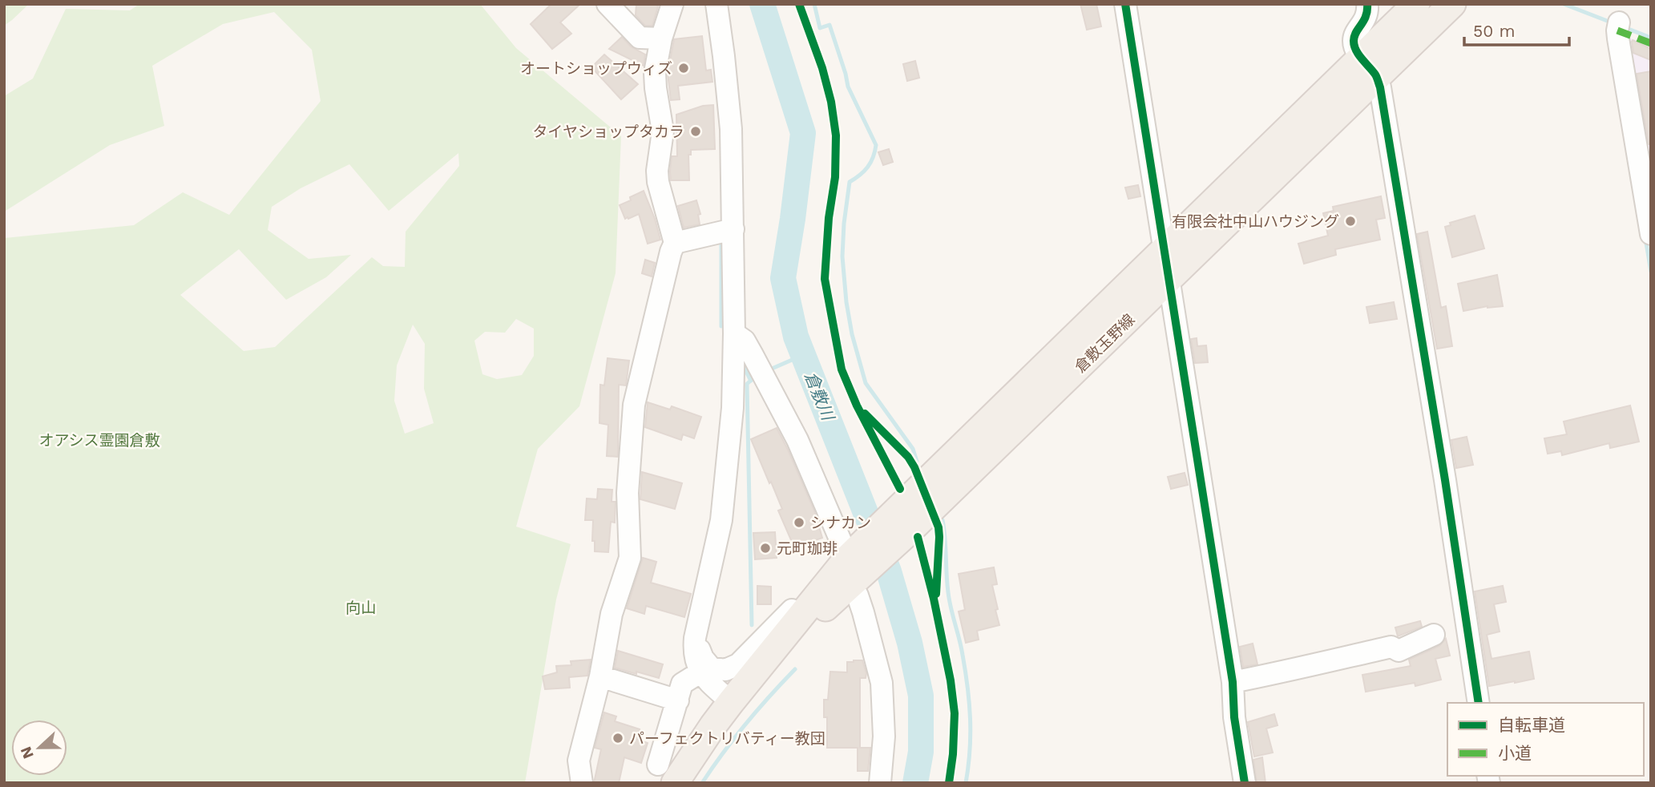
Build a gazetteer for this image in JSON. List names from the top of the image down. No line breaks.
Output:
{"streets":{"main road":["倉敷玉野線"]},"water":["倉敷川"],"parks":["オアシス霊園倉敷","向山"],"places":["オートショップウィズ","タイヤショップタカラ","有限会社中山ハウジング","シナカン","元町珈琲","パーフェクトリバティー教団"],"legend":["自転車道","小道"],"scale_bar":"50 m","north":"left"}
